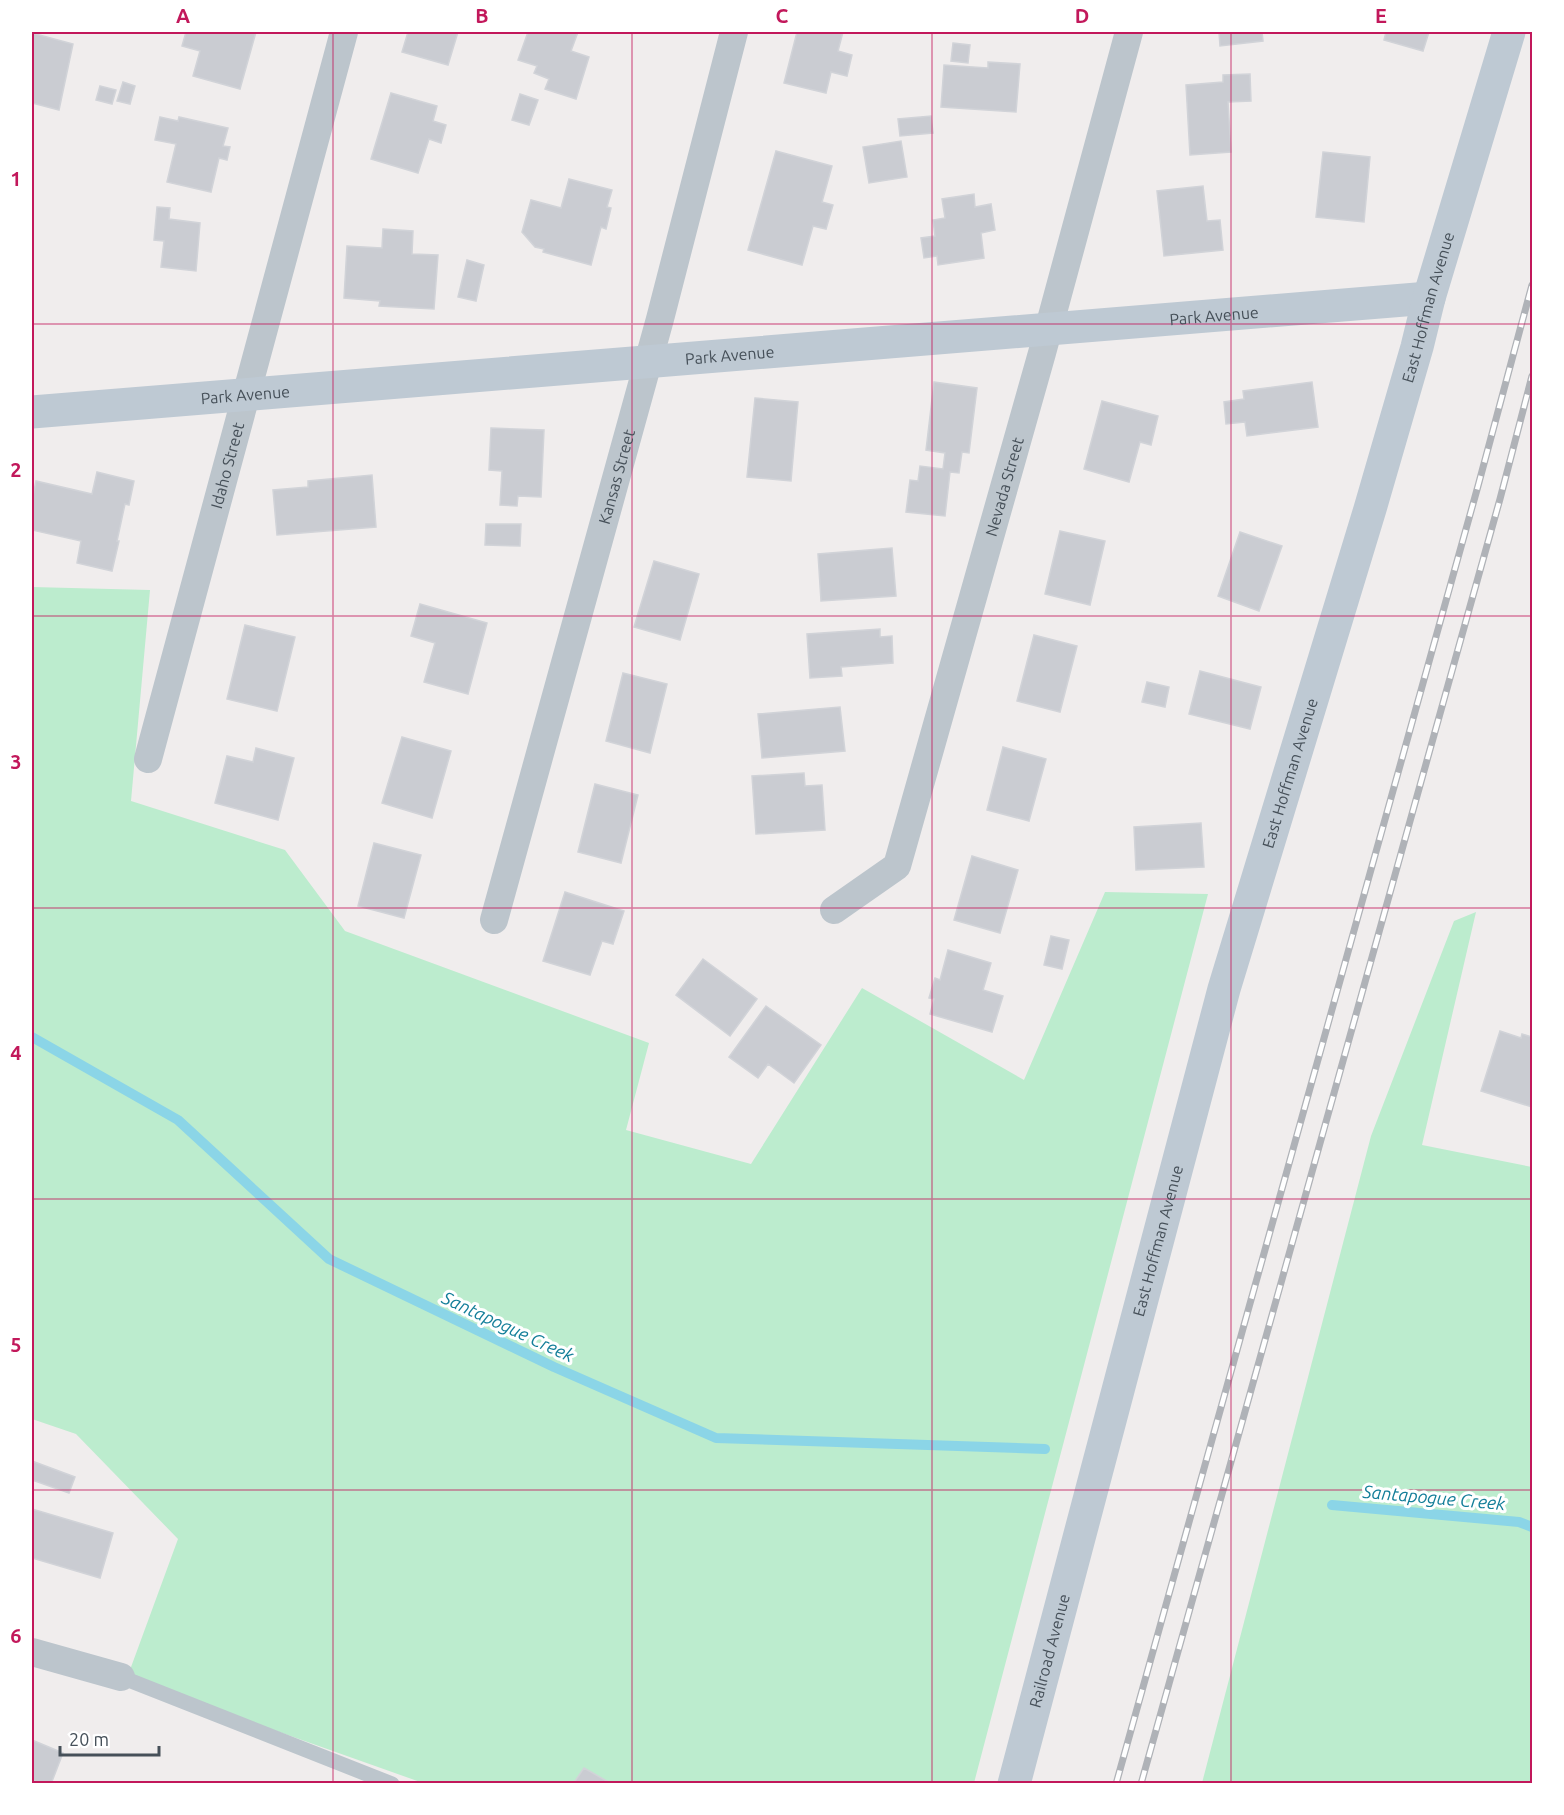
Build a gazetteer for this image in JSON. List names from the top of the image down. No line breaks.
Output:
{"streets":{"main road":["East Hoffman Avenue","Park Avenue","Railroad Avenue"],"street":["Idaho Street","Kansas Street","Nevada Street"]},"crossings":[["East Hoffman Avenue","Park Avenue"],["East Hoffman Avenue","Railroad Avenue"],["Park Avenue","Idaho Street"],["Park Avenue","Kansas Street"],["Park Avenue","Nevada Street"]],"water":["Santapogue Creek"],"scale_bar":"20 m","grid":{"columns":["A","B","C","D","E"],"rows":["1","2","3","4","5","6"]}}
